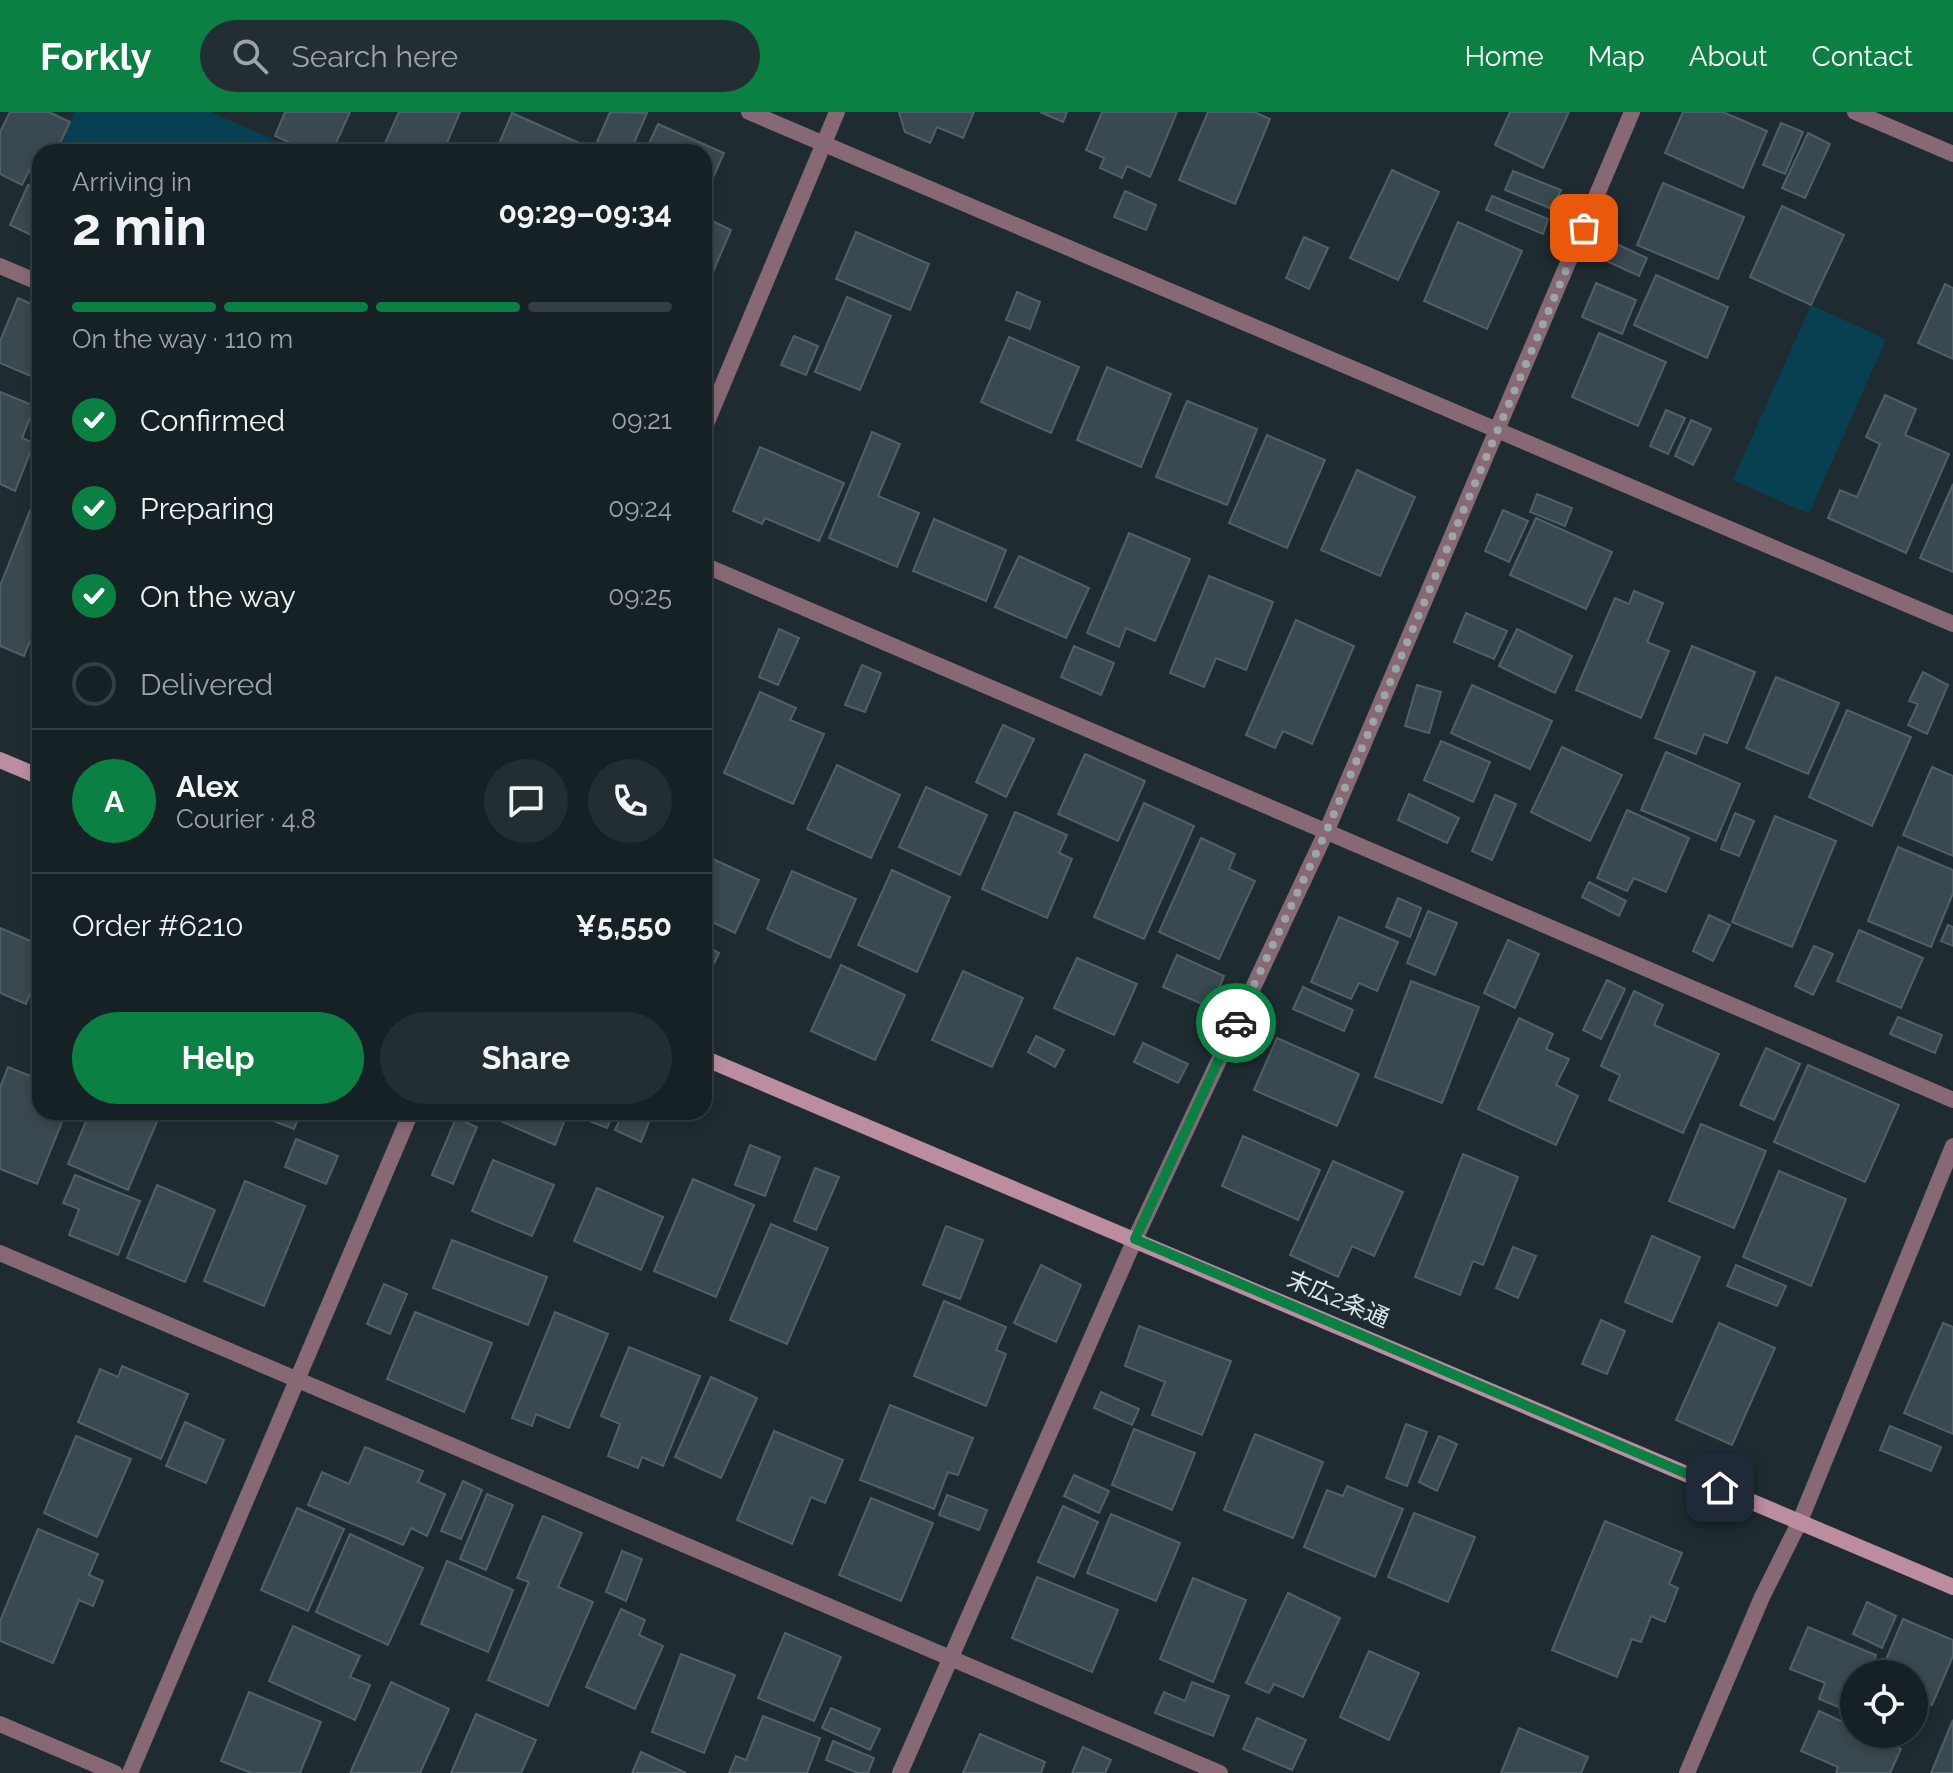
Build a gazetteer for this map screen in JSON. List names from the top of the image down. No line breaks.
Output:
{"streets":{"street":["末広2条通"]},"page":{"header":"Forkly","search":"Search here","nav":["Home","Map","About","Contact"],"heading":["2 min","Arriving in","09:29–09:34"],"panel":["Alex","Courier · 4.8","Order #6210","¥5,550"],"bar":"On the way · 110 m","list":[["Confirmed","09:21"],["Preparing","09:24"],["On the way","09:25"],"Delivered"],"round":"A","buttons":["Help","Share"]}}
